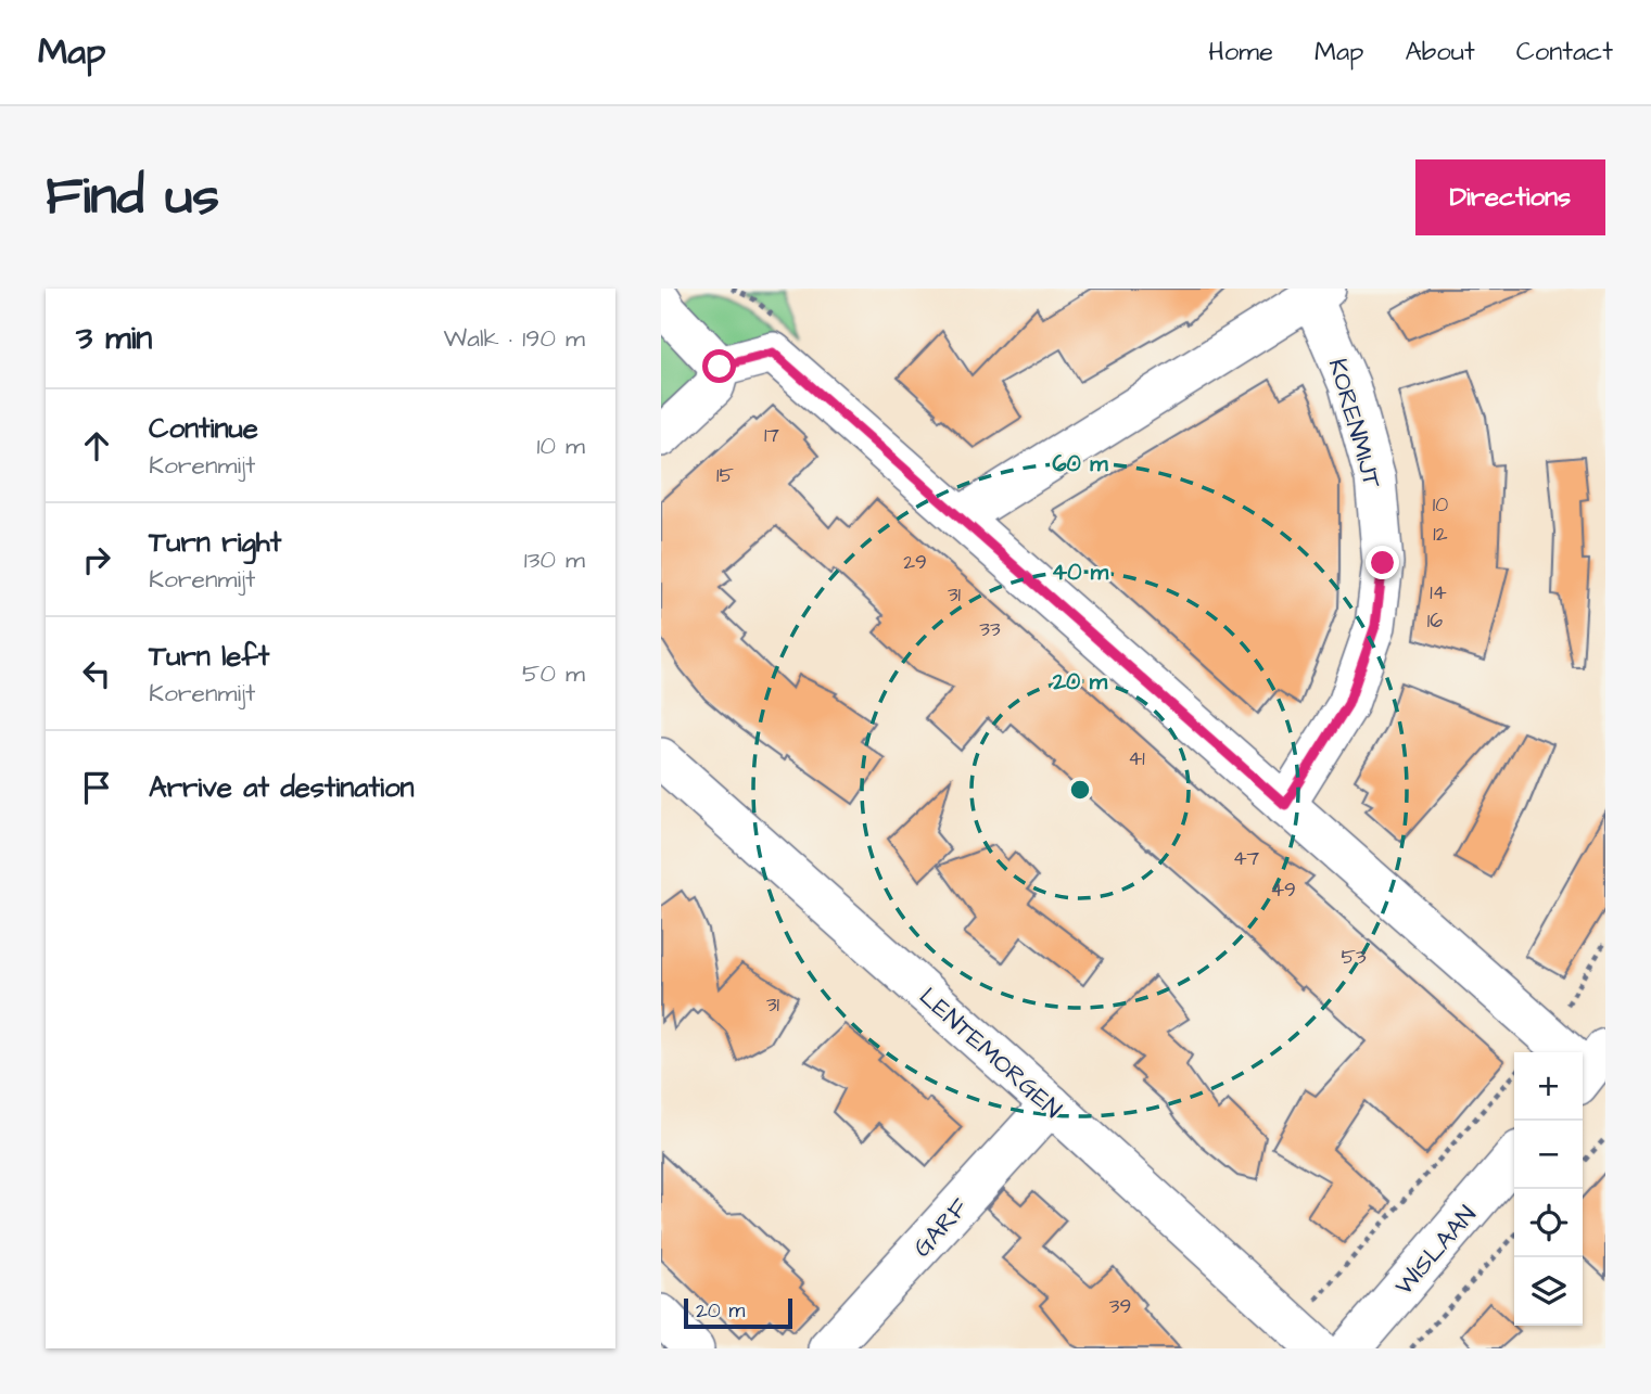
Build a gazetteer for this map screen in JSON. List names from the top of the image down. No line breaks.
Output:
{"streets":{"street":["KORENMIJT","LENTEMORGEN","GARF","WISLAAN"]},"crossings":[["LENTEMORGEN","GARF"]],"house_numbers":["17","15","10","12","29","14","31","16","33","41","47","49","53","31","39"],"scale_bar":"20 m","page":{"header":"Map","nav":["Home","Map","About","Contact"],"buttons":"Directions","title":"Find us","heading":["3 min","Walk · 190 m"],"list":[["Continue","Korenmijt","10 m"],["Turn right","Korenmijt","130 m"],["Turn left","Korenmijt","50 m"],"Arrive at destination"],"map_buttons":["+","−"],"scale":"20 m"},"rings":["60 m","40 m","20 m"]}
